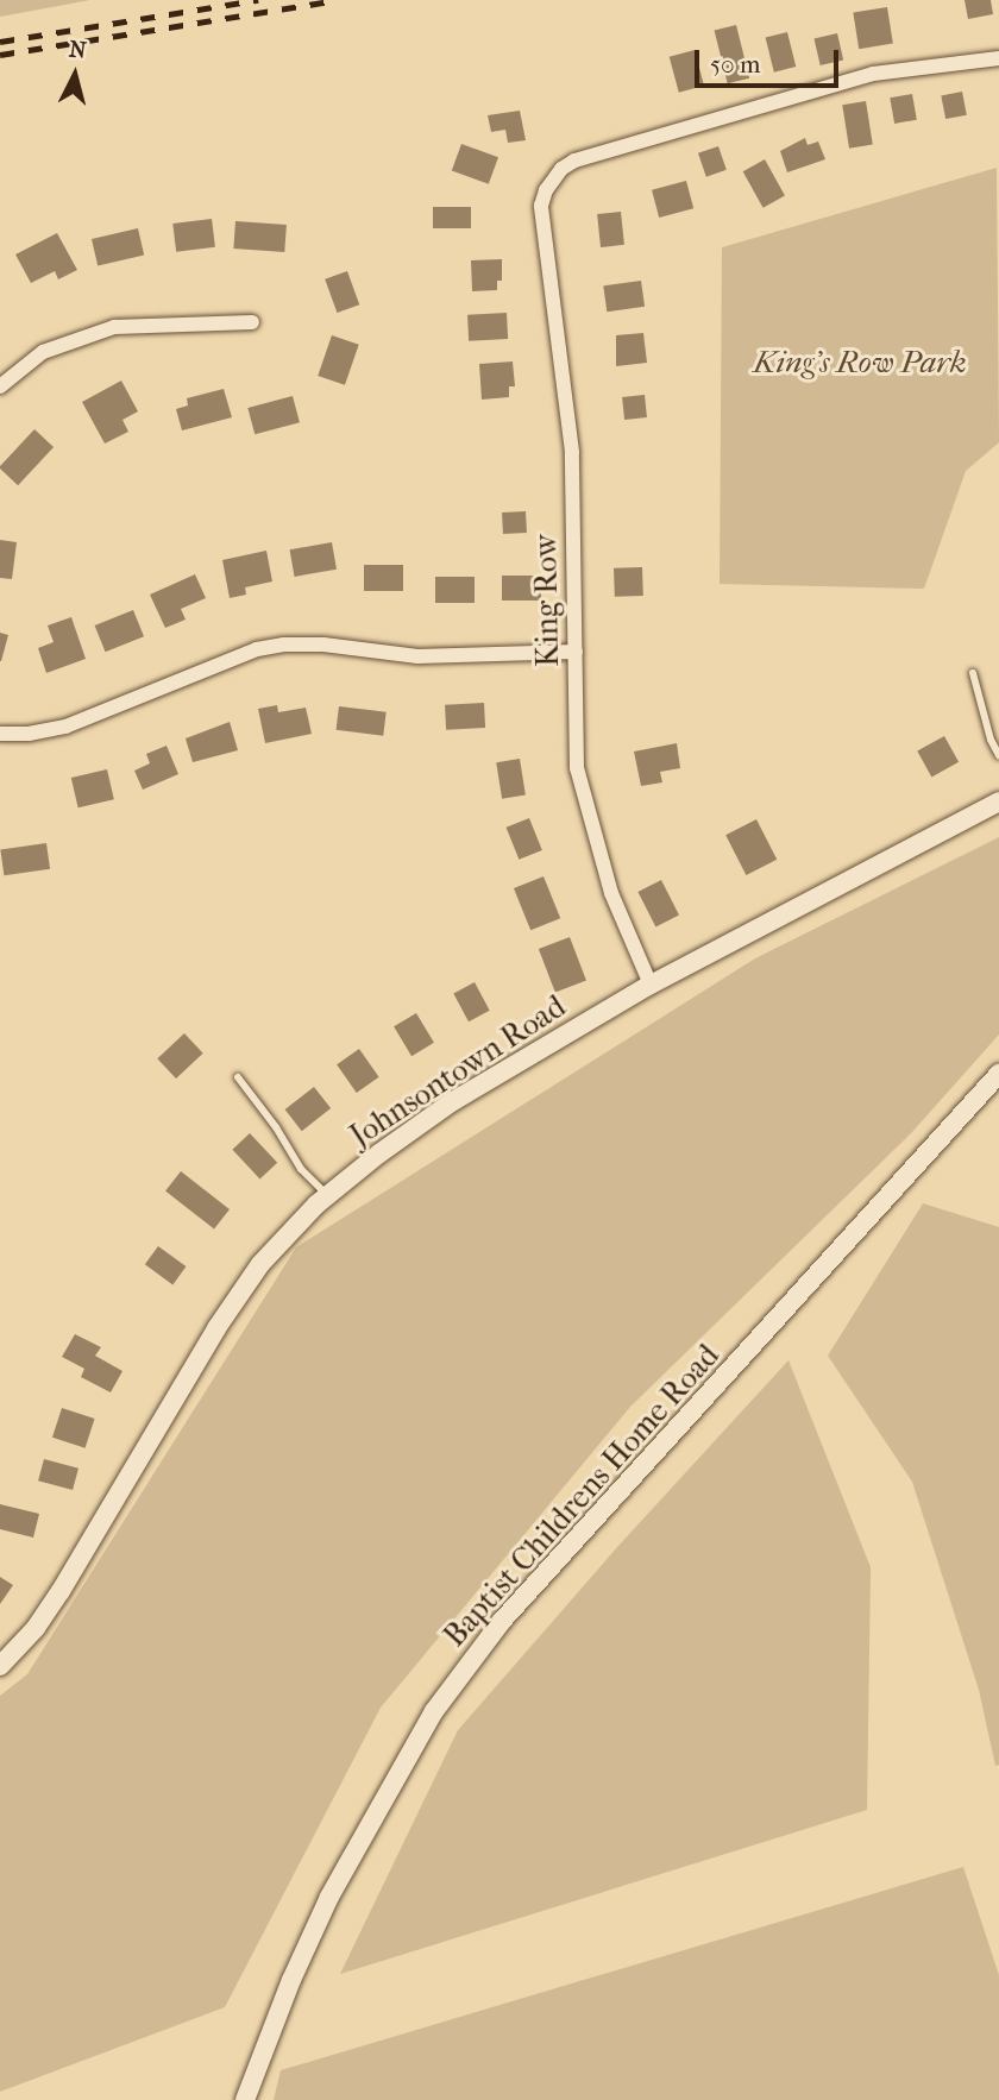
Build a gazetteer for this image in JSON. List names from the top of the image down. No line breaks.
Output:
{"streets":{"street":["King Row","Johnsontown Road","Baptist Childrens Home Road"]},"crossings":[["King Row","Johnsontown Road"]],"parks":["King's Row Park"],"scale_bar":"50 m","north":"top"}
